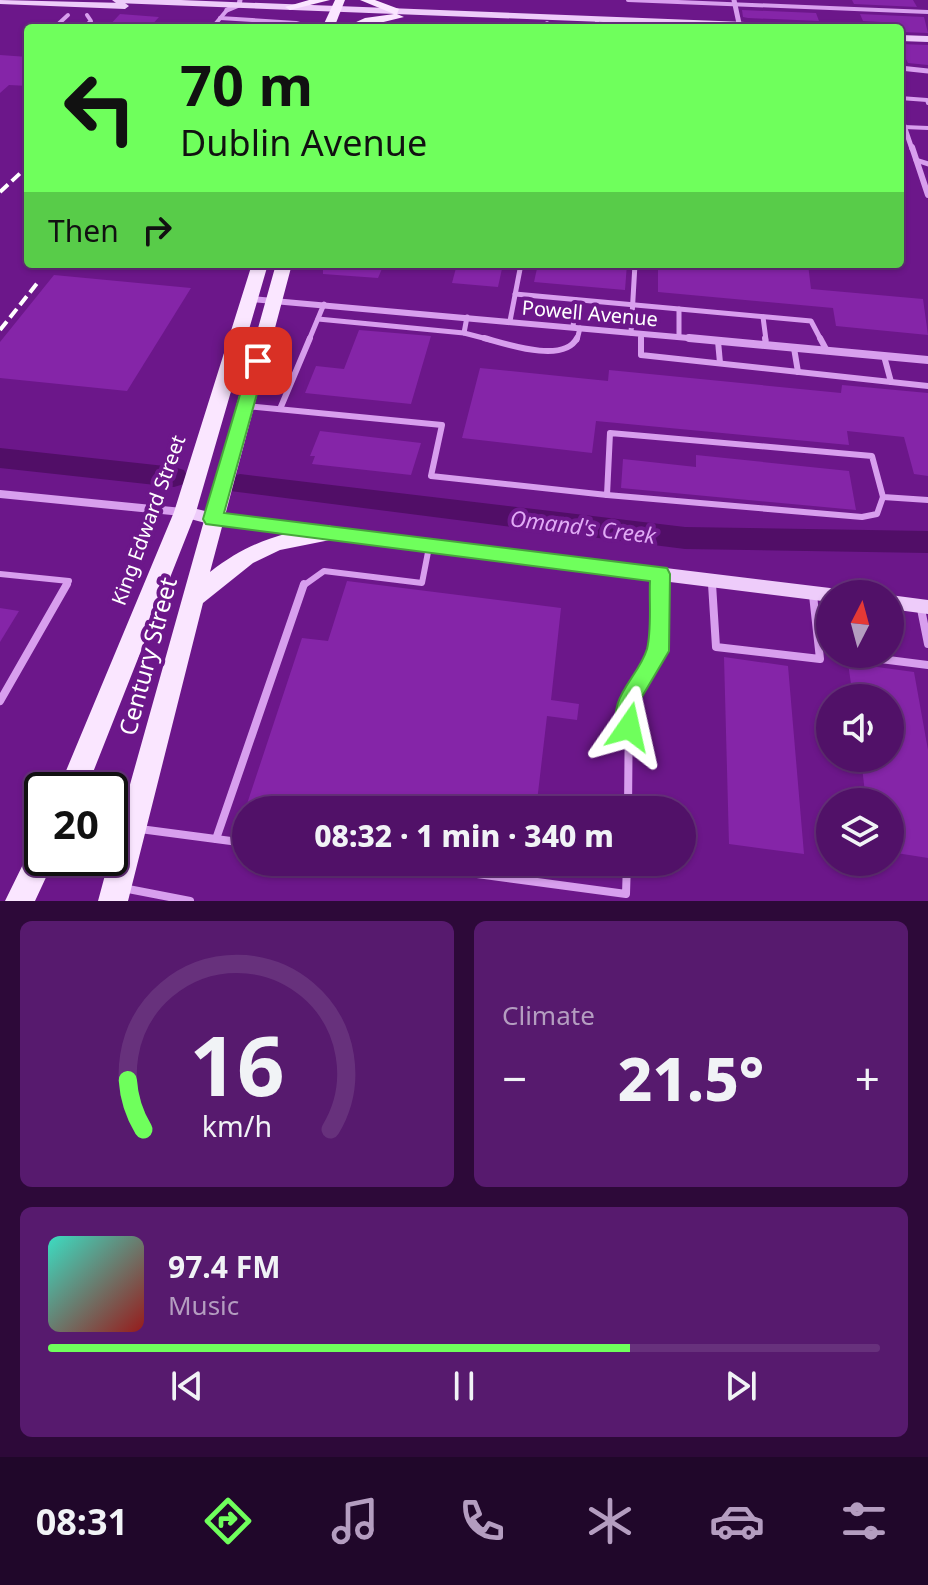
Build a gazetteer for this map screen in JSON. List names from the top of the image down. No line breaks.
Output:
{"streets":{"main road":["King Edward Street","Century Street"],"street":["Powell Avenue"]},"crossings":[["Powell Avenue","King Edward Street"]],"water":["Omand's Creek"],"north":"top","page":{"turn":["70 m","Dublin Avenue"],"then":"Then","limit":"20","trip":"08:32 · 1 min · 340 m","tile":"Climate","heat":["−","21.5°","+"],"song":["97.4 FM","Music"],"tabs":"08:31","gauge":["16","km/h"]}}
